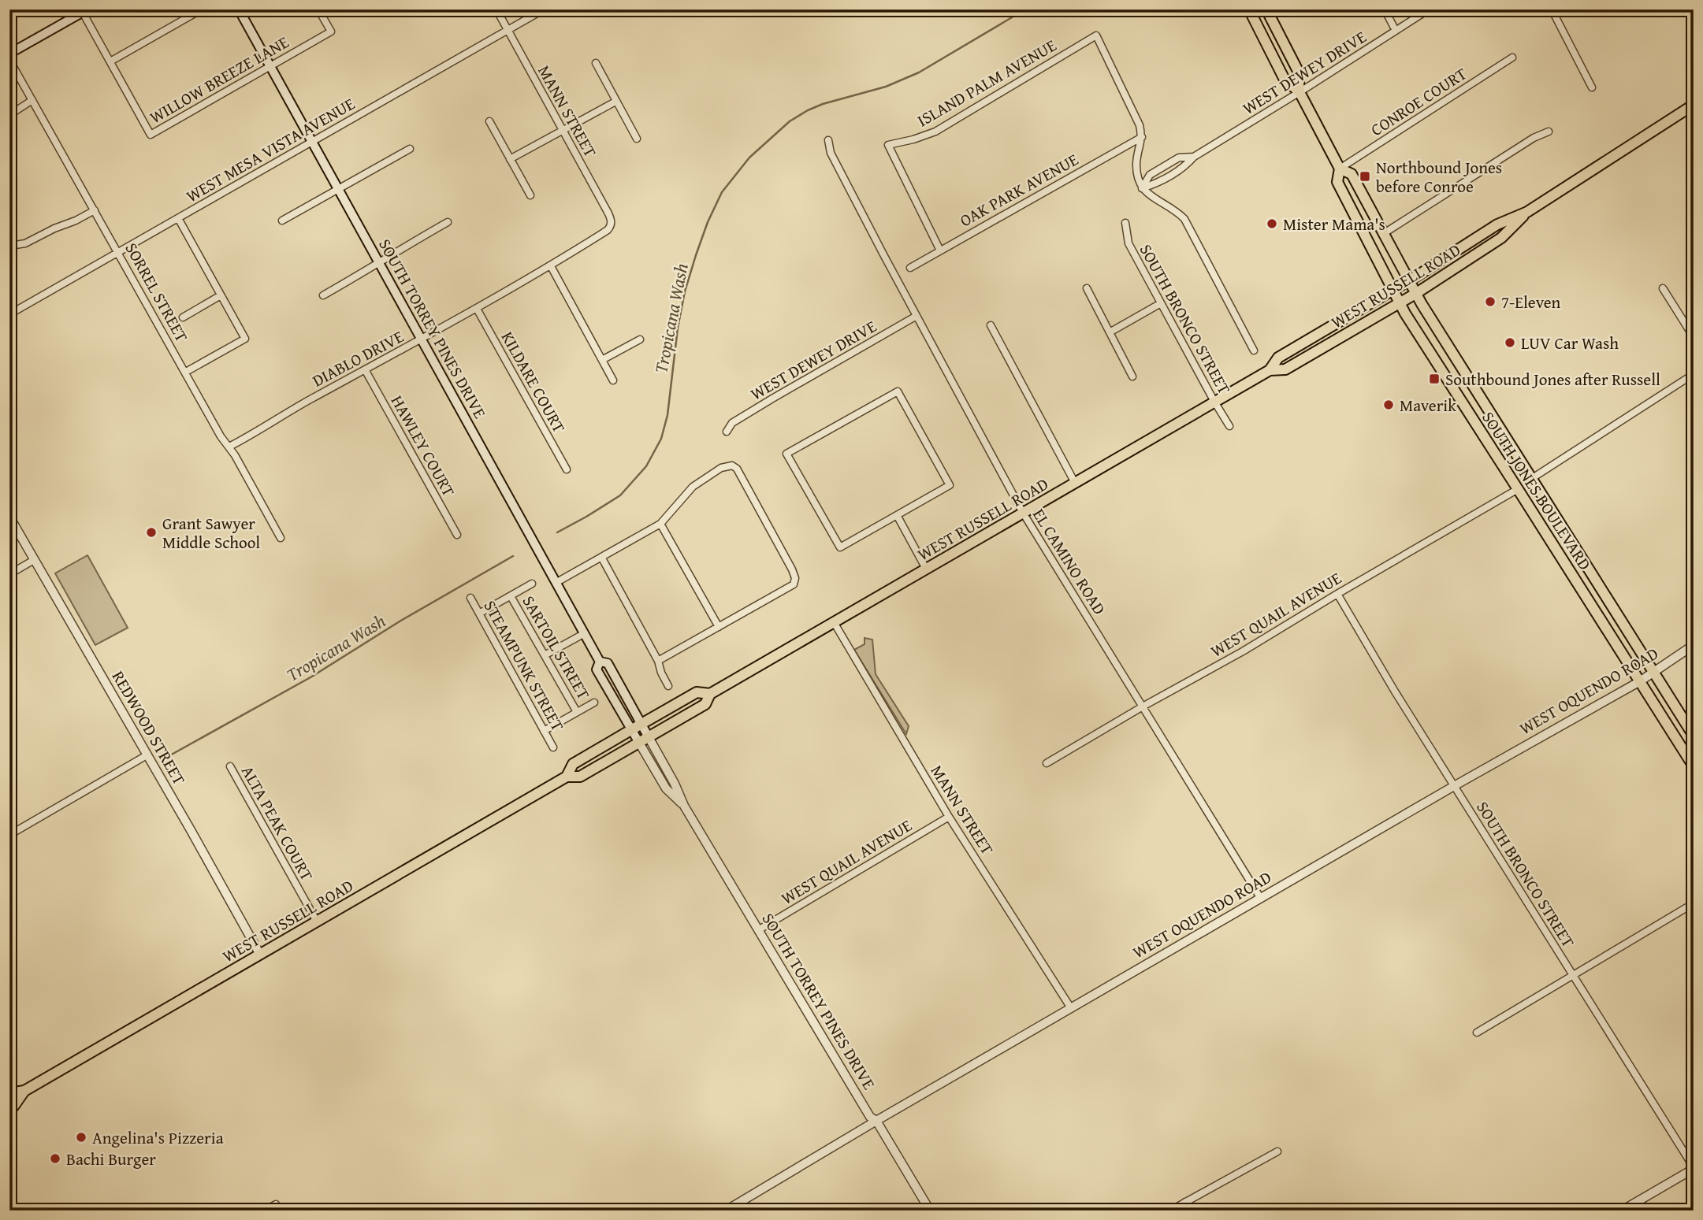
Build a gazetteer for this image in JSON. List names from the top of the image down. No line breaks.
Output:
{"streets":{"main road":["WEST RUSSELL ROAD","SOUTH TORREY PINES DRIVE","SOUTH JONES BOULEVARD"],"street":["WEST DEWEY DRIVE","WILLOW BREEZE LANE","ISLAND PALM AVENUE","CONROE COURT","MANN STREET","WEST MESA VISTA AVENUE","OAK PARK AVENUE","SORREL STREET","SOUTH BRONCO STREET","DIABLO DRIVE","KILDARE COURT","HAWLEY COURT","EL CAMINO ROAD","WEST QUAIL AVENUE","SARTOIL STREET","STEAMPUNK STREET","WEST OQUENDO ROAD","REDWOOD STREET","ALTA PEAK COURT"]},"crossings":[["WEST DEWEY DRIVE","SOUTH JONES BOULEVARD"],["WEST DEWEY DRIVE","EL CAMINO ROAD"],["WILLOW BREEZE LANE","SOUTH TORREY PINES DRIVE"],["ISLAND PALM AVENUE","OAK PARK AVENUE"],["CONROE COURT","SOUTH JONES BOULEVARD"],["MANN STREET","WEST MESA VISTA AVENUE"],["MANN STREET","WEST RUSSELL ROAD"],["MANN STREET","DIABLO DRIVE"],["MANN STREET","WEST QUAIL AVENUE"],["MANN STREET","WEST OQUENDO ROAD"],["WEST MESA VISTA AVENUE","SORREL STREET"],["WEST MESA VISTA AVENUE","SOUTH TORREY PINES DRIVE"],["WEST RUSSELL ROAD","SOUTH BRONCO STREET"],["WEST RUSSELL ROAD","SOUTH TORREY PINES DRIVE"],["WEST RUSSELL ROAD","SOUTH JONES BOULEVARD"],["WEST RUSSELL ROAD","EL CAMINO ROAD"],["WEST RUSSELL ROAD","REDWOOD STREET"],["WEST RUSSELL ROAD","ALTA PEAK COURT"],["SORREL STREET","DIABLO DRIVE"],["SOUTH BRONCO STREET","WEST QUAIL AVENUE"],["SOUTH BRONCO STREET","WEST OQUENDO ROAD"],["SOUTH TORREY PINES DRIVE","DIABLO DRIVE"],["SOUTH TORREY PINES DRIVE","WEST QUAIL AVENUE"],["SOUTH TORREY PINES DRIVE","WEST OQUENDO ROAD"],["DIABLO DRIVE","KILDARE COURT"],["DIABLO DRIVE","HAWLEY COURT"],["SOUTH JONES BOULEVARD","WEST QUAIL AVENUE"],["SOUTH JONES BOULEVARD","WEST OQUENDO ROAD"],["EL CAMINO ROAD","WEST QUAIL AVENUE"],["EL CAMINO ROAD","WEST OQUENDO ROAD"]],"water":["Tropicana Wash"],"places":{"transit":["Northbound Jones before Conroe","Southbound Jones after Russell"],"other":["Mister Mama's","7-Eleven","LUV Car Wash","Maverik","Grant Sawyer Middle School","Angelina's Pizzeria","Bachi Burger"]}}
